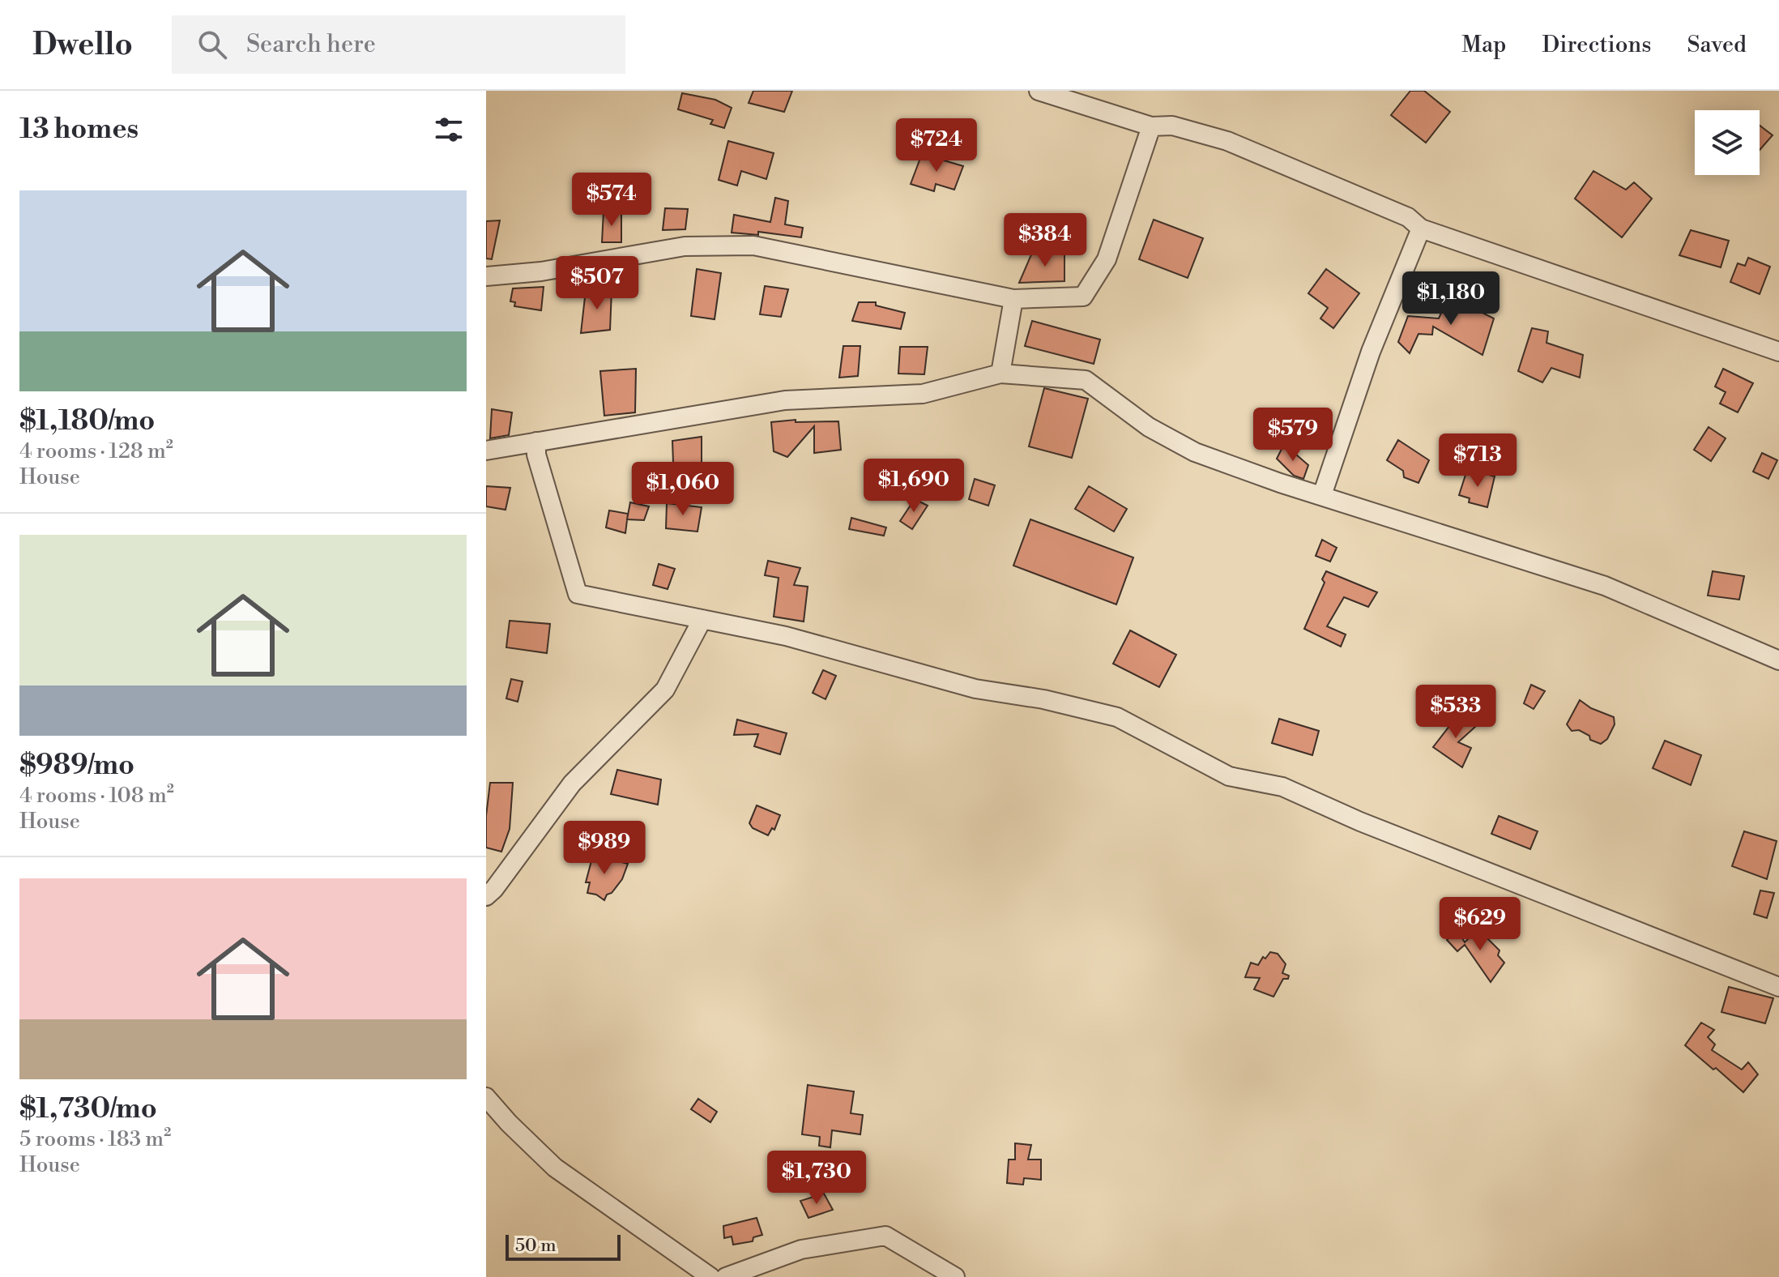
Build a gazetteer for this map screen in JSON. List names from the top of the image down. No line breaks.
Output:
{"scale_bar":"50 m","page":{"header":"Dwello","search":"Search here","nav":["Map","Directions","Saved"],"heading":"13 homes","price":["$724","$574","$384","$507","$1,180","$579","$713","$1,690","$1,060","$533","$989","$629","$1,730"],"list":[{"name":"$1,180/mo","note":"4 rooms · 128 m² · House"},{"name":"$989/mo","note":"4 rooms · 108 m² · House"},{"name":"$1,730/mo","note":"5 rooms · 183 m² · House"}],"scale":"50 m"}}
